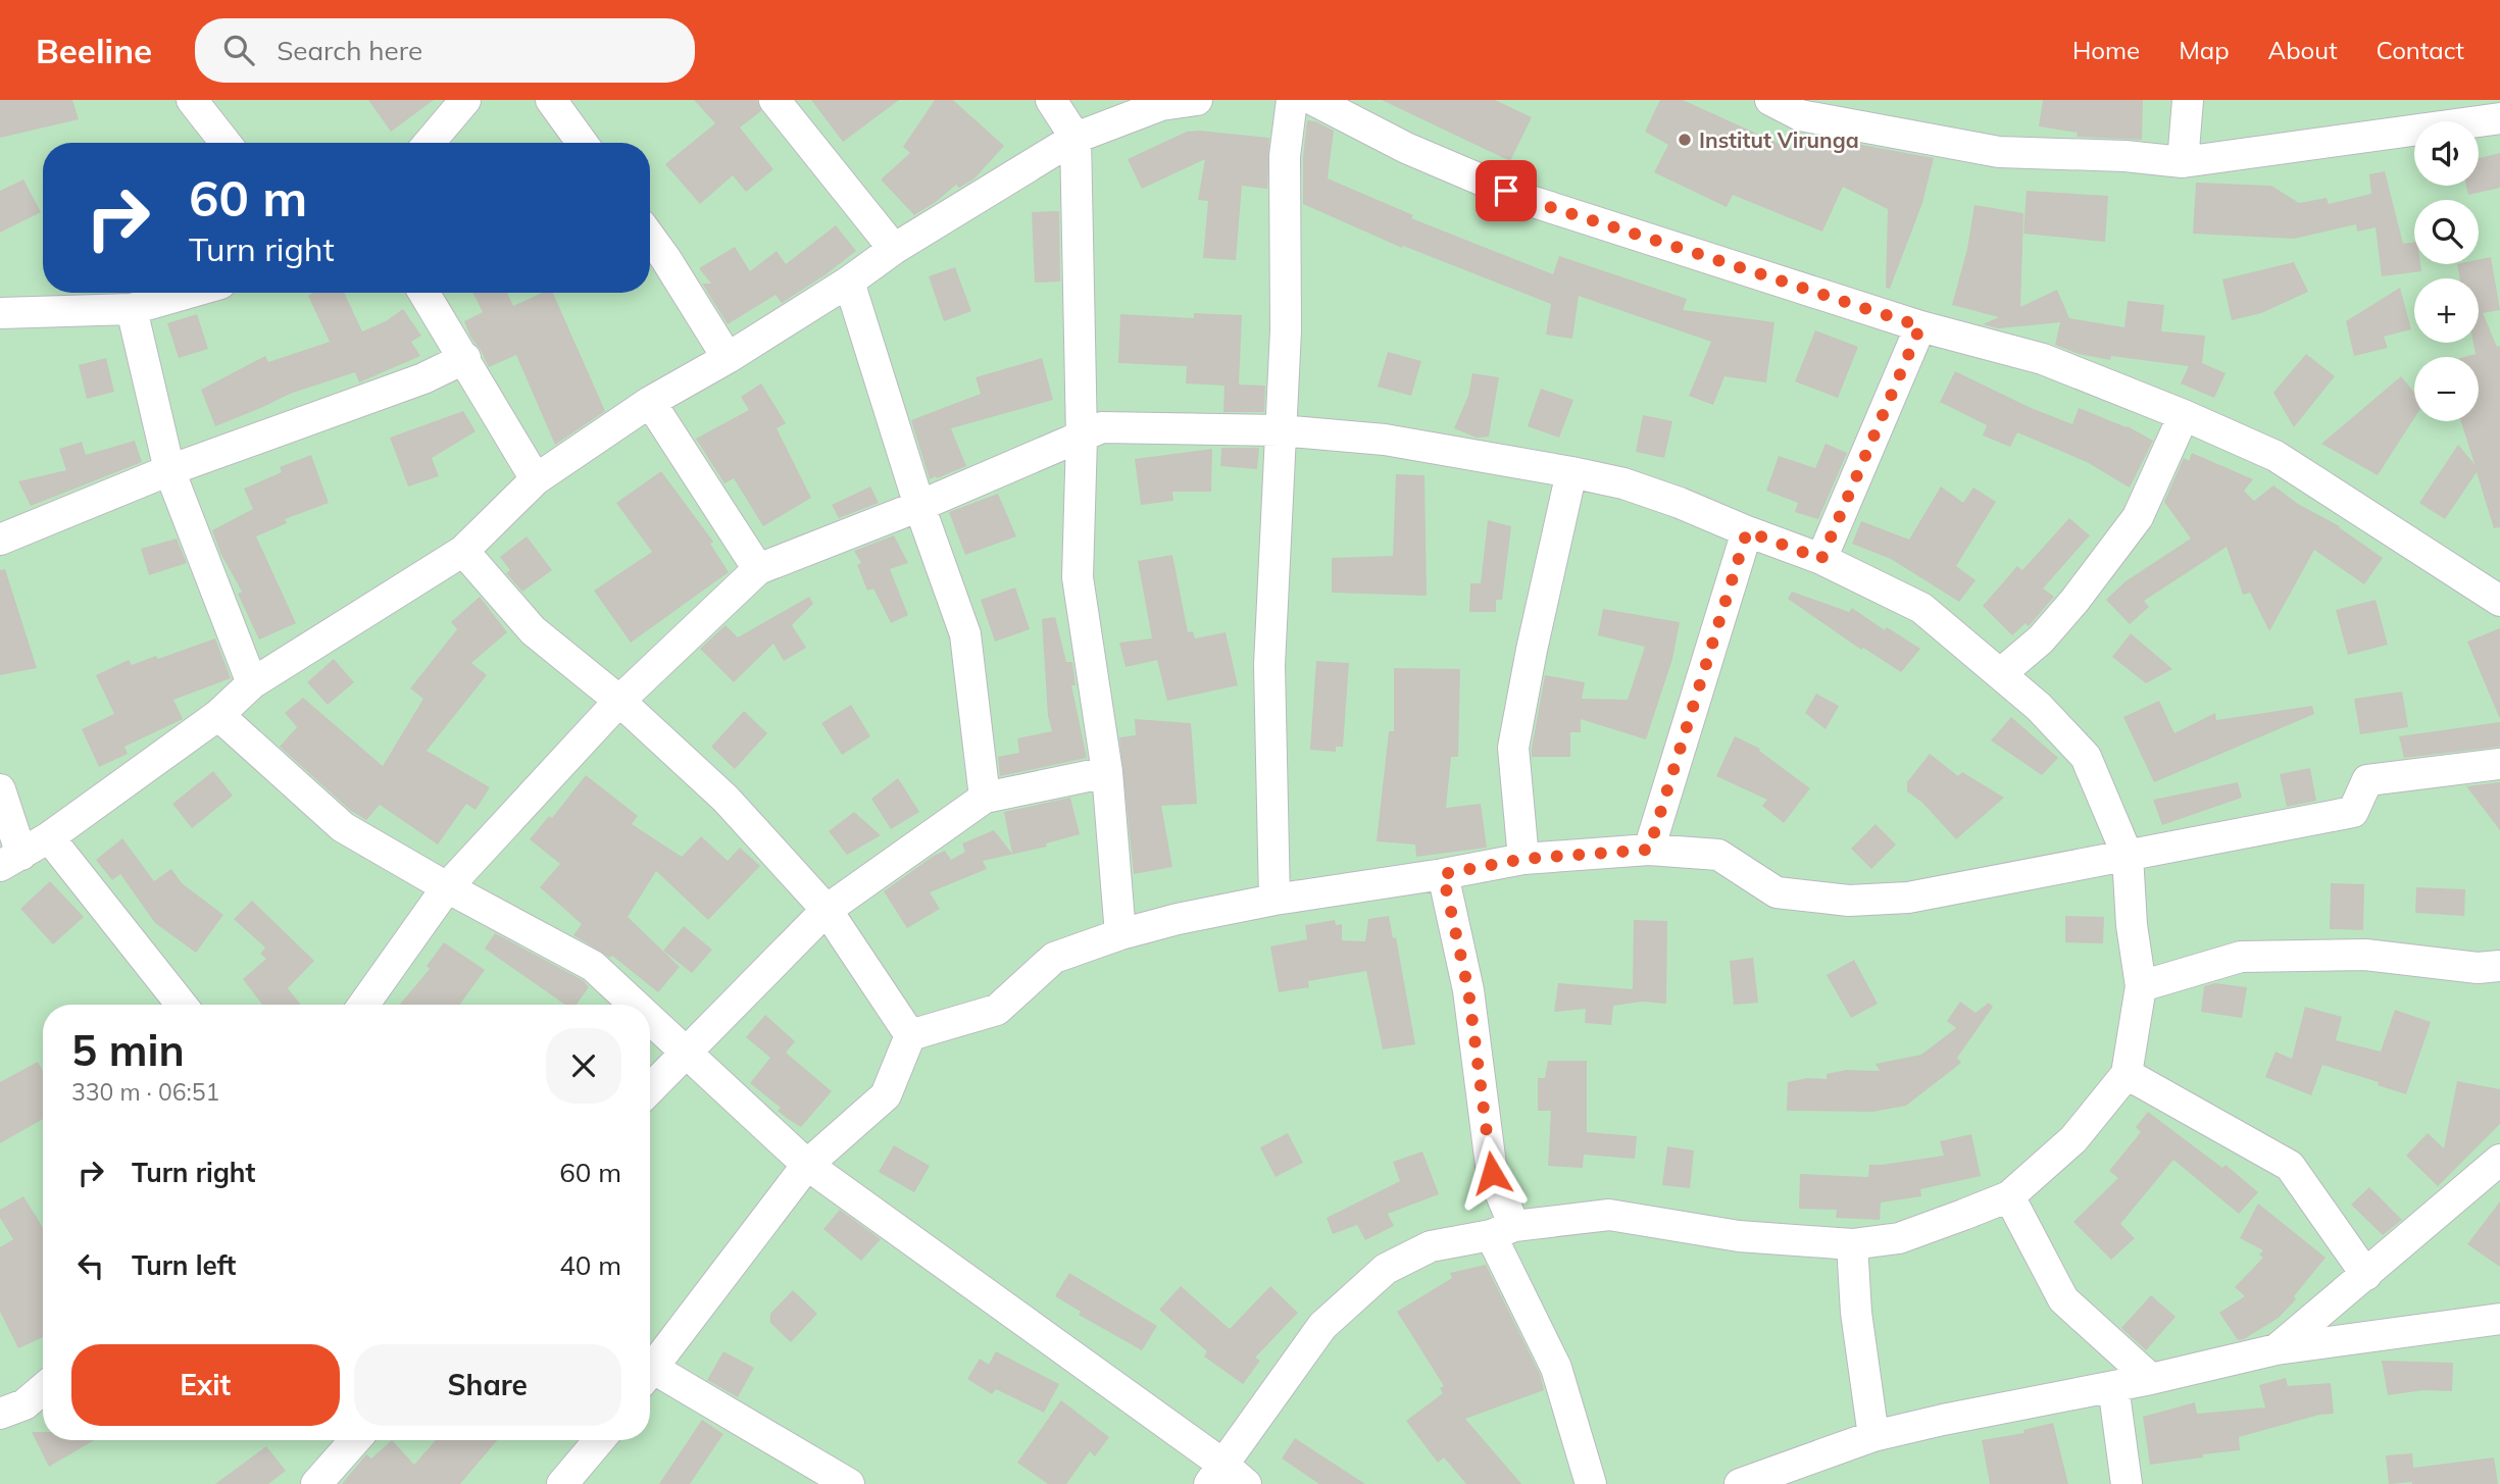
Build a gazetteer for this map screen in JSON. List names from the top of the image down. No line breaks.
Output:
{"places":["Institut Virunga"],"page":{"header":"Beeline","search":"Search here","nav":["Home","Map","About","Contact"],"map_buttons":["+","−"],"turn":["60 m","Turn right"],"heading":["5 min","330 m · 06:51"],"list":[{"name":"Turn right","value":"60 m"},{"name":"Turn left","value":"40 m"}],"buttons":["Exit","Share"]}}
